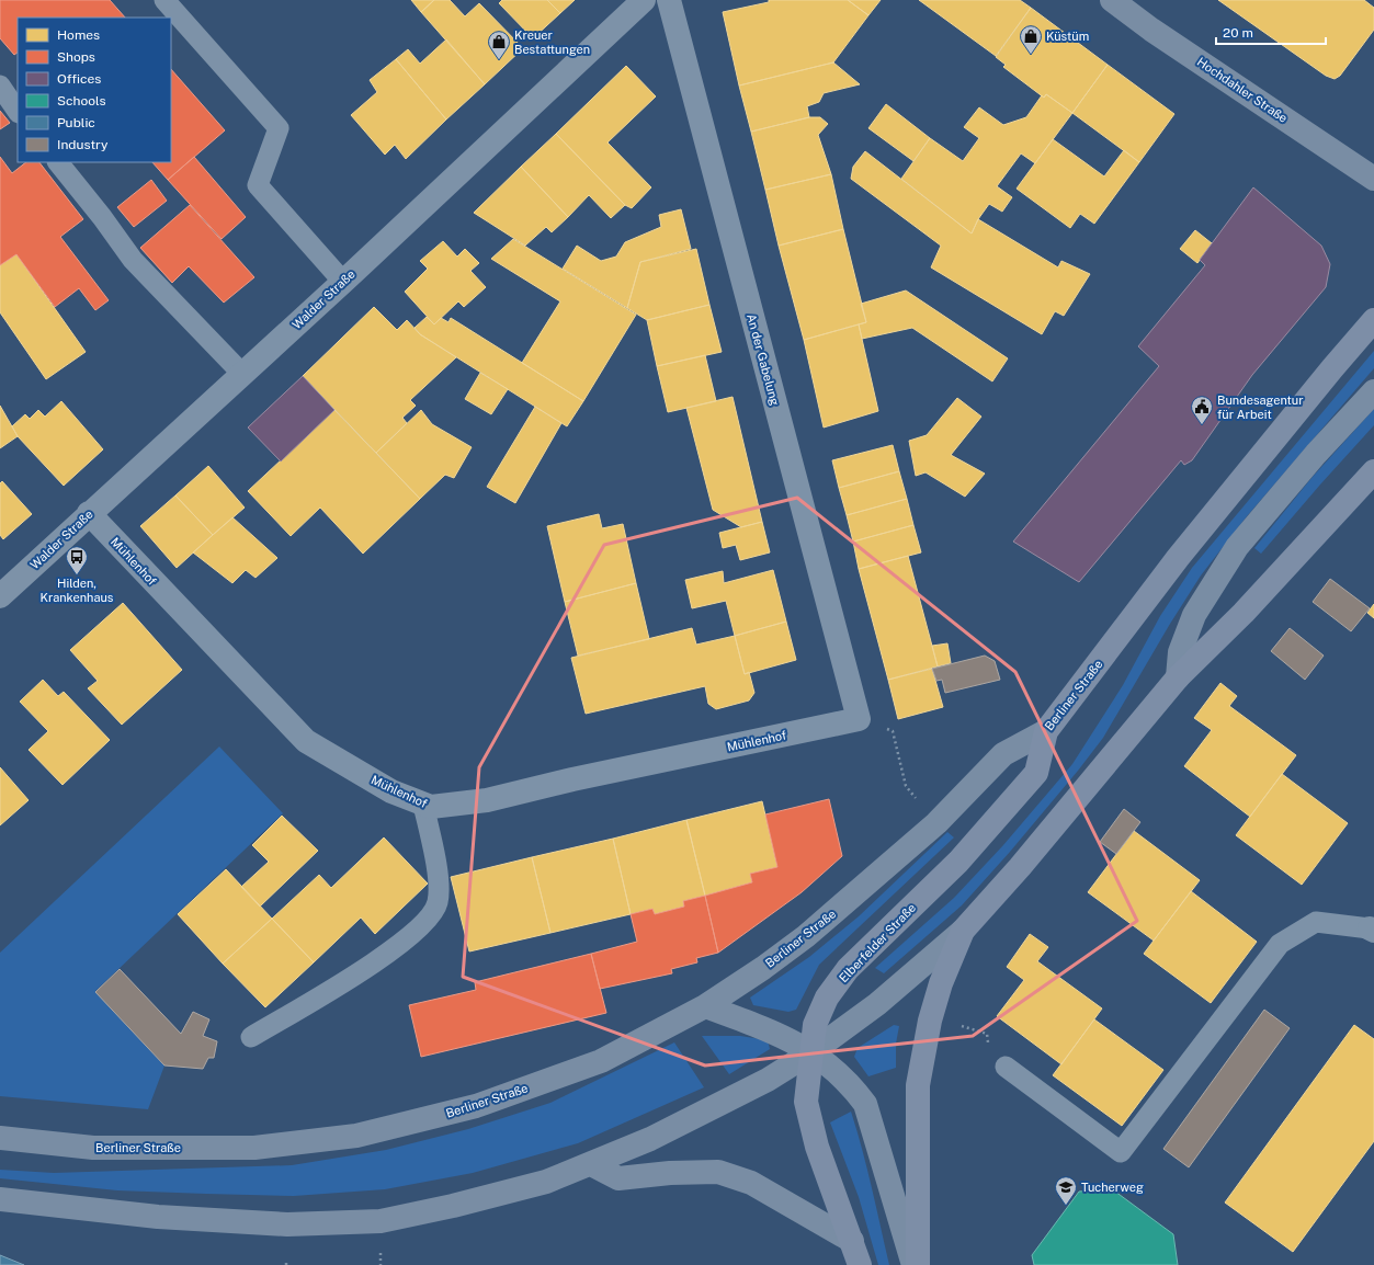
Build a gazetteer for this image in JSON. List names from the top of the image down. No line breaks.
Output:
{"streets":{"main road":["Hochdahler Straße","Berliner Straße","Elberfelder Straße"],"street":["Walder Straße","An der Gabelung","Mühlenhof"]},"crossings":[["Walder Straße","Mühlenhof"],["An der Gabelung","Mühlenhof"],["Berliner Straße","Elberfelder Straße"]],"places":{"shop":["Küstüm","Kreuer Bestattungen"],"public building":["Bundesagentur für Arbeit"],"bus stop":["Hilden, Krankenhaus"],"school or university":["Tucherweg"]},"legend":["Homes","Shops","Offices","Schools","Public","Industry"],"scale_bar":"20 m"}
